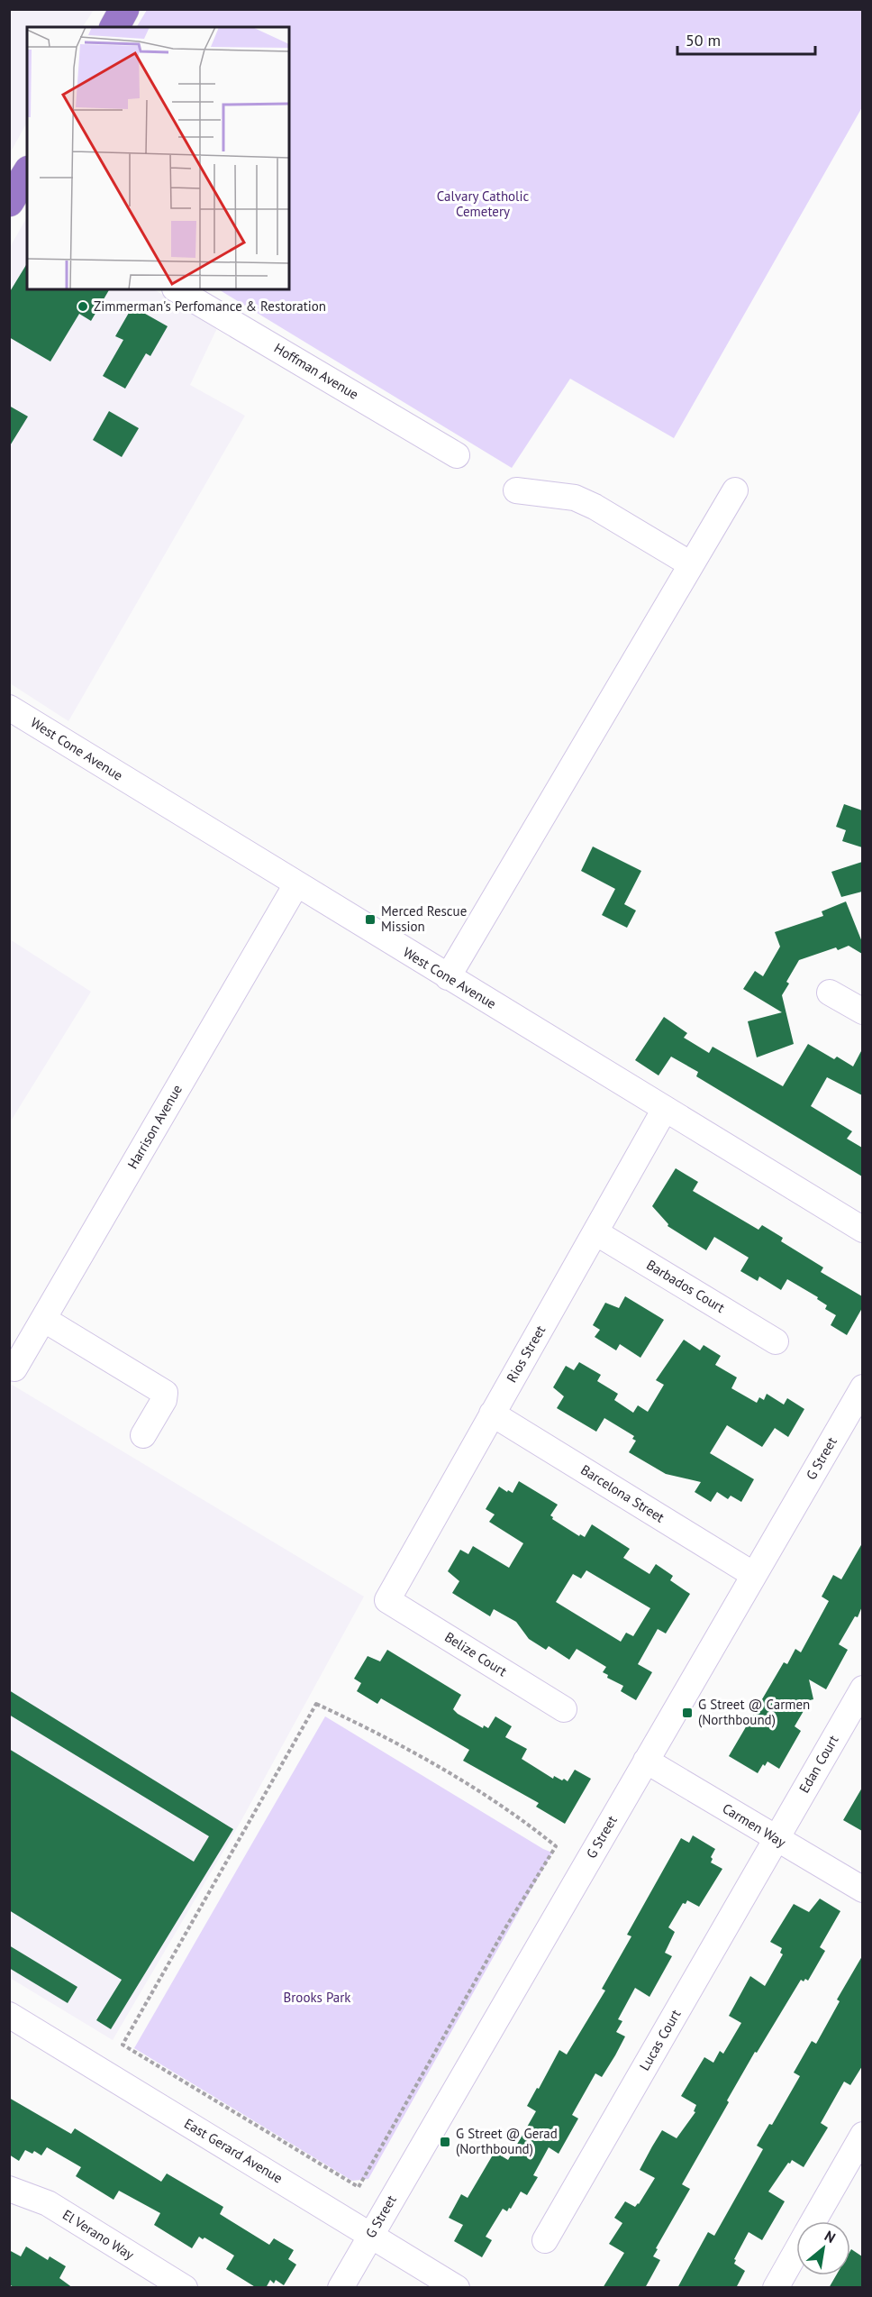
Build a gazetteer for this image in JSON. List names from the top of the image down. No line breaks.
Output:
{"streets":{"street":["Hoffman Avenue","West Cone Avenue","Harrison Avenue","Barbados Court","Rios Street","G Street","Barcelona Street","Belize Court","Edan Court","Carmen Way","Lucas Court","East Gerard Avenue","El Verano Way"]},"crossings":[["West Cone Avenue","Harrison Avenue"],["West Cone Avenue","Rios Street"],["Barbados Court","Rios Street"],["Rios Street","Barcelona Street"],["Rios Street","Belize Court"],["G Street","Barcelona Street"],["G Street","Carmen Way"],["G Street","East Gerard Avenue"],["Edan Court","Carmen Way"],["Edan Court","Lucas Court"],["Carmen Way","Lucas Court"]],"parks":["Calvary Catholic Cemetery","Brooks Park"],"places":{"other":["Zimmerman's Perfomance & Restoration"],"transit":["Merced Rescue Mission","G Street @ Carmen (Northbound)","G Street @ Gerad (Northbound)"]},"scale_bar":"50 m","north":"top right"}
